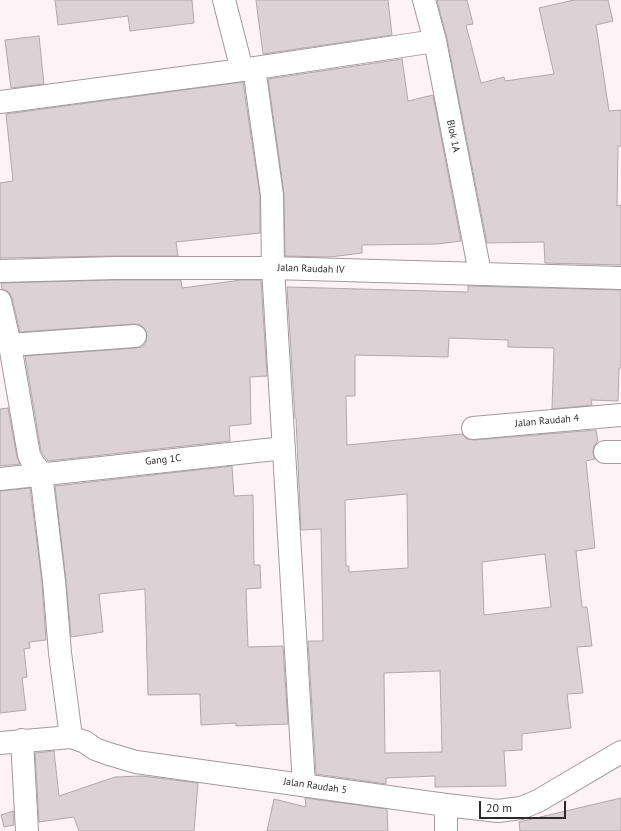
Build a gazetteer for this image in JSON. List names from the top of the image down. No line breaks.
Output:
{"streets":{"street":["Blok 1A","Jalan Raudah IV","Jalan Raudah 4","Gang 1C","Jalan Raudah 5"]},"crossings":[["Blok 1A","Jalan Raudah IV"]],"scale_bar":"20 m"}
